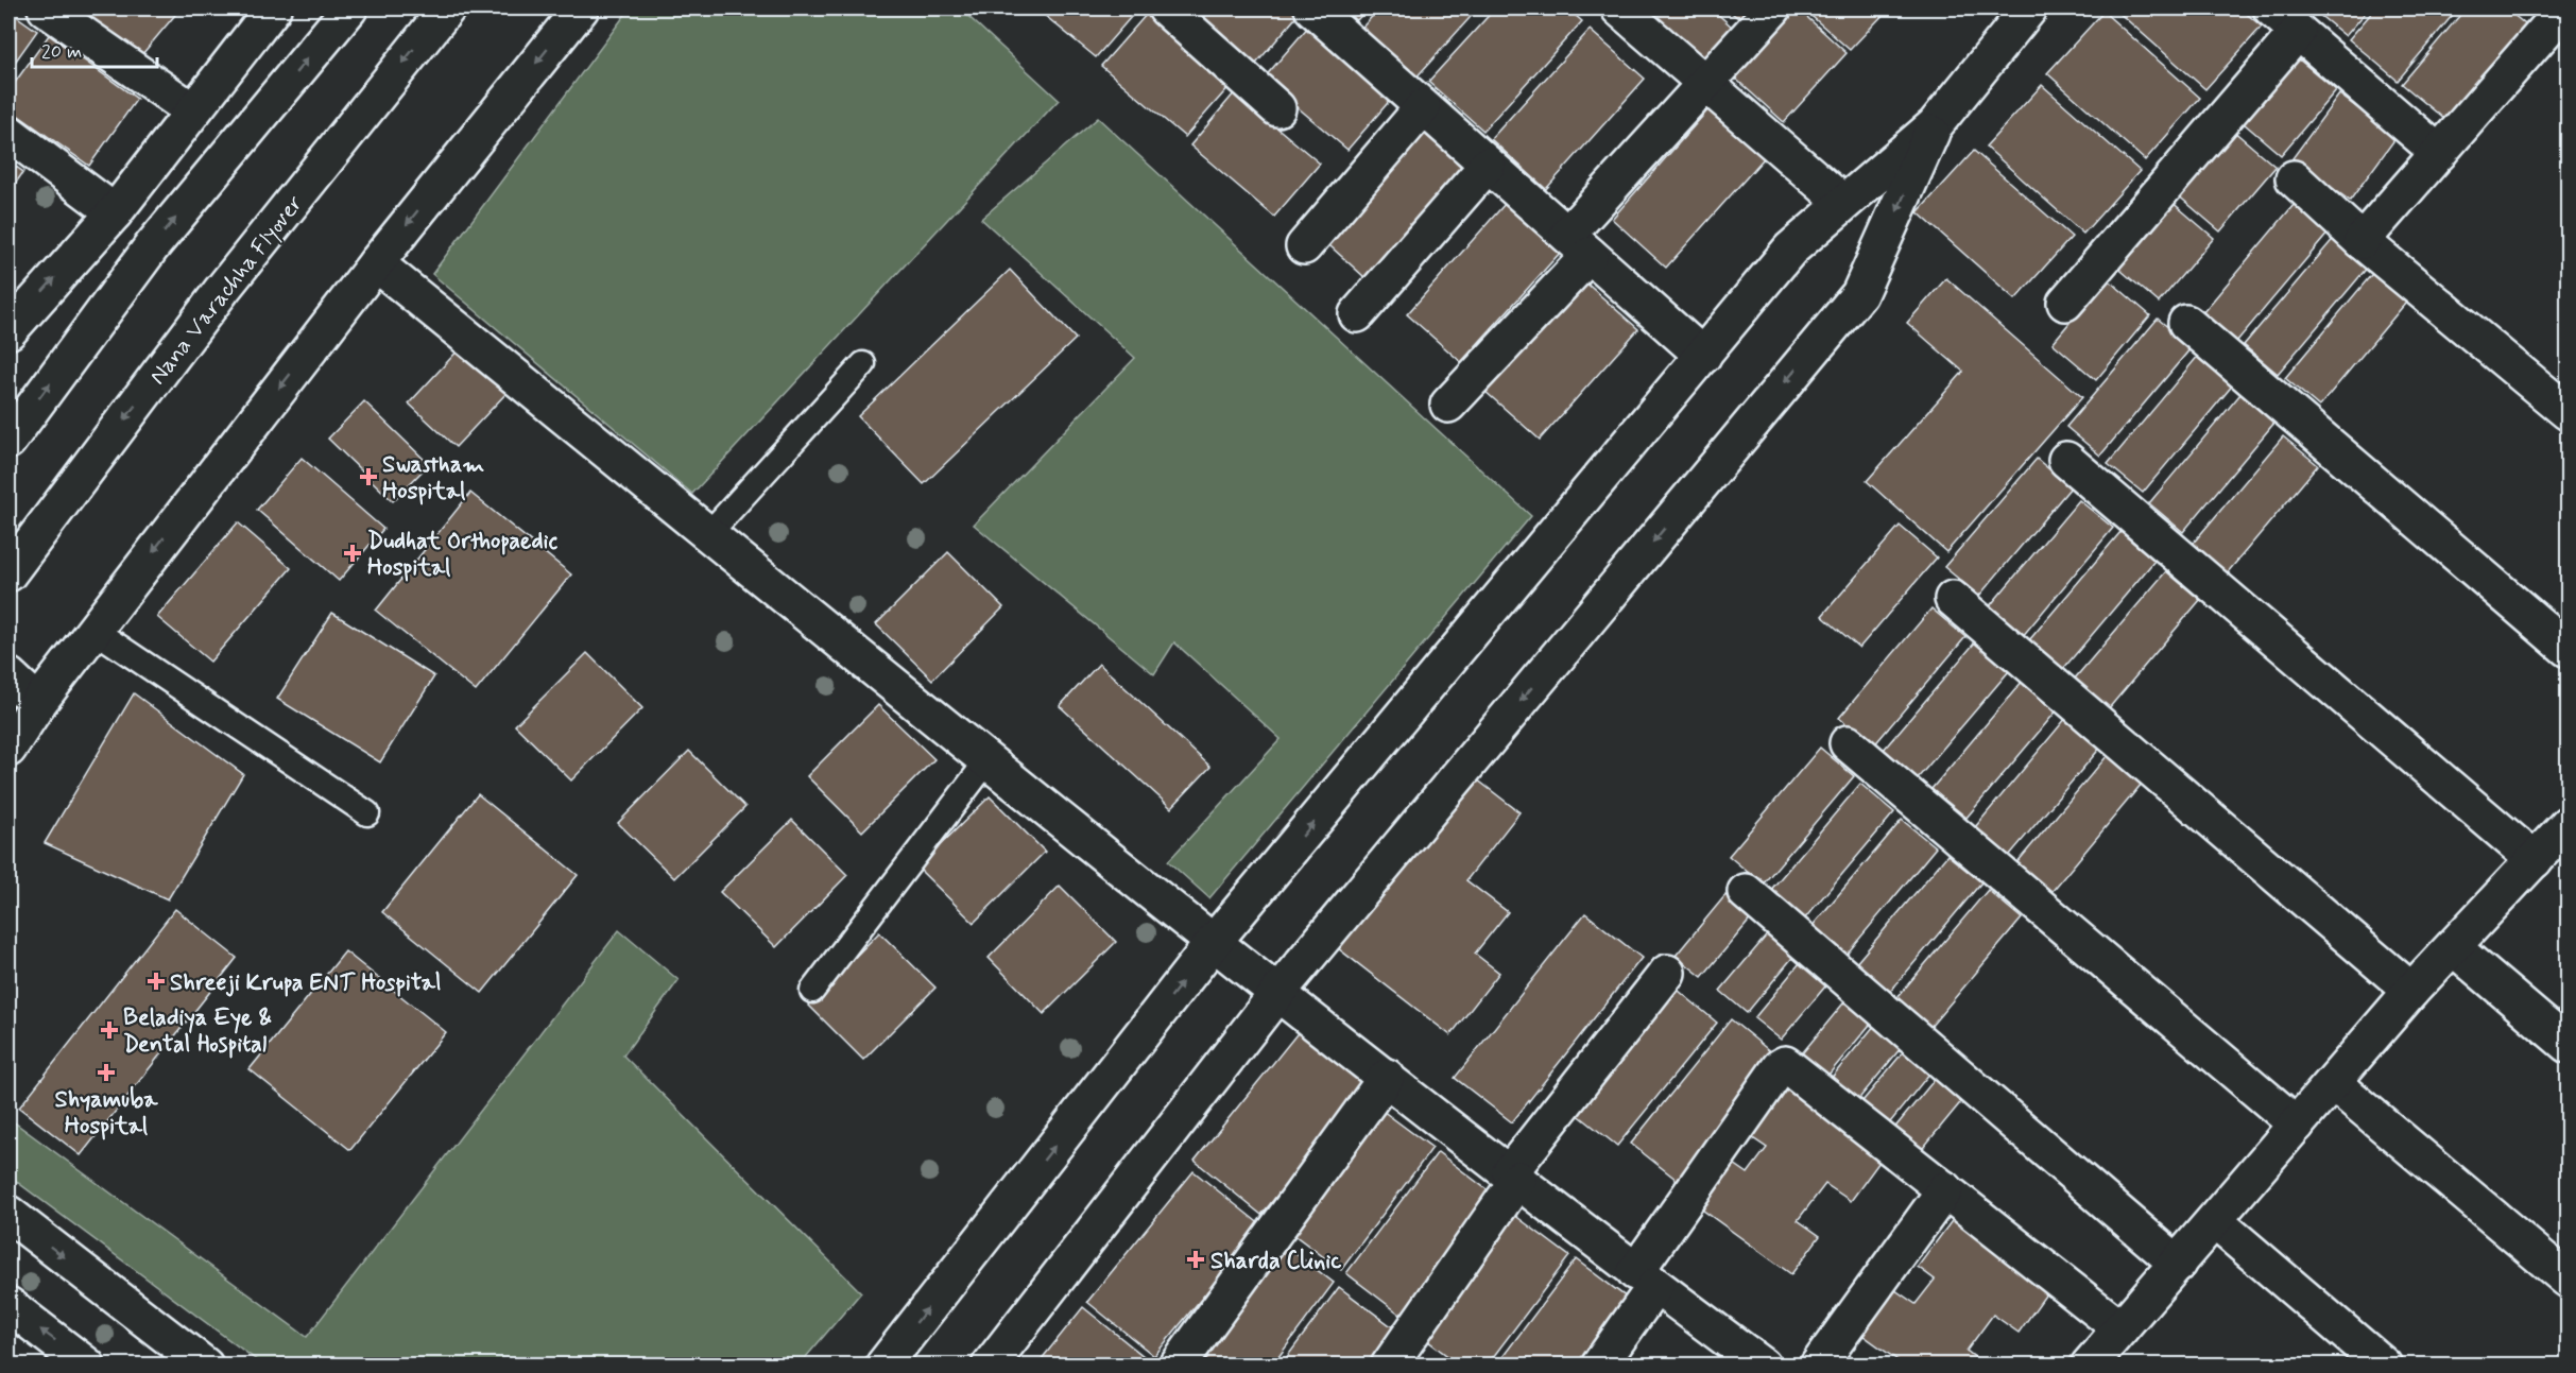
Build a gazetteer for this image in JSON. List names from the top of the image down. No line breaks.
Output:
{"streets":{"street":["Nana Varachha Flyover"]},"places":{"health":["Swastham Hospital","Dudhat Orthopaedic Hospital","Shreeji Krupa ENT Hospital","Beladiya Eye & Dental Hospital","Shyamuba Hospital","Sharda Clinic"]},"scale_bar":"20 m"}
